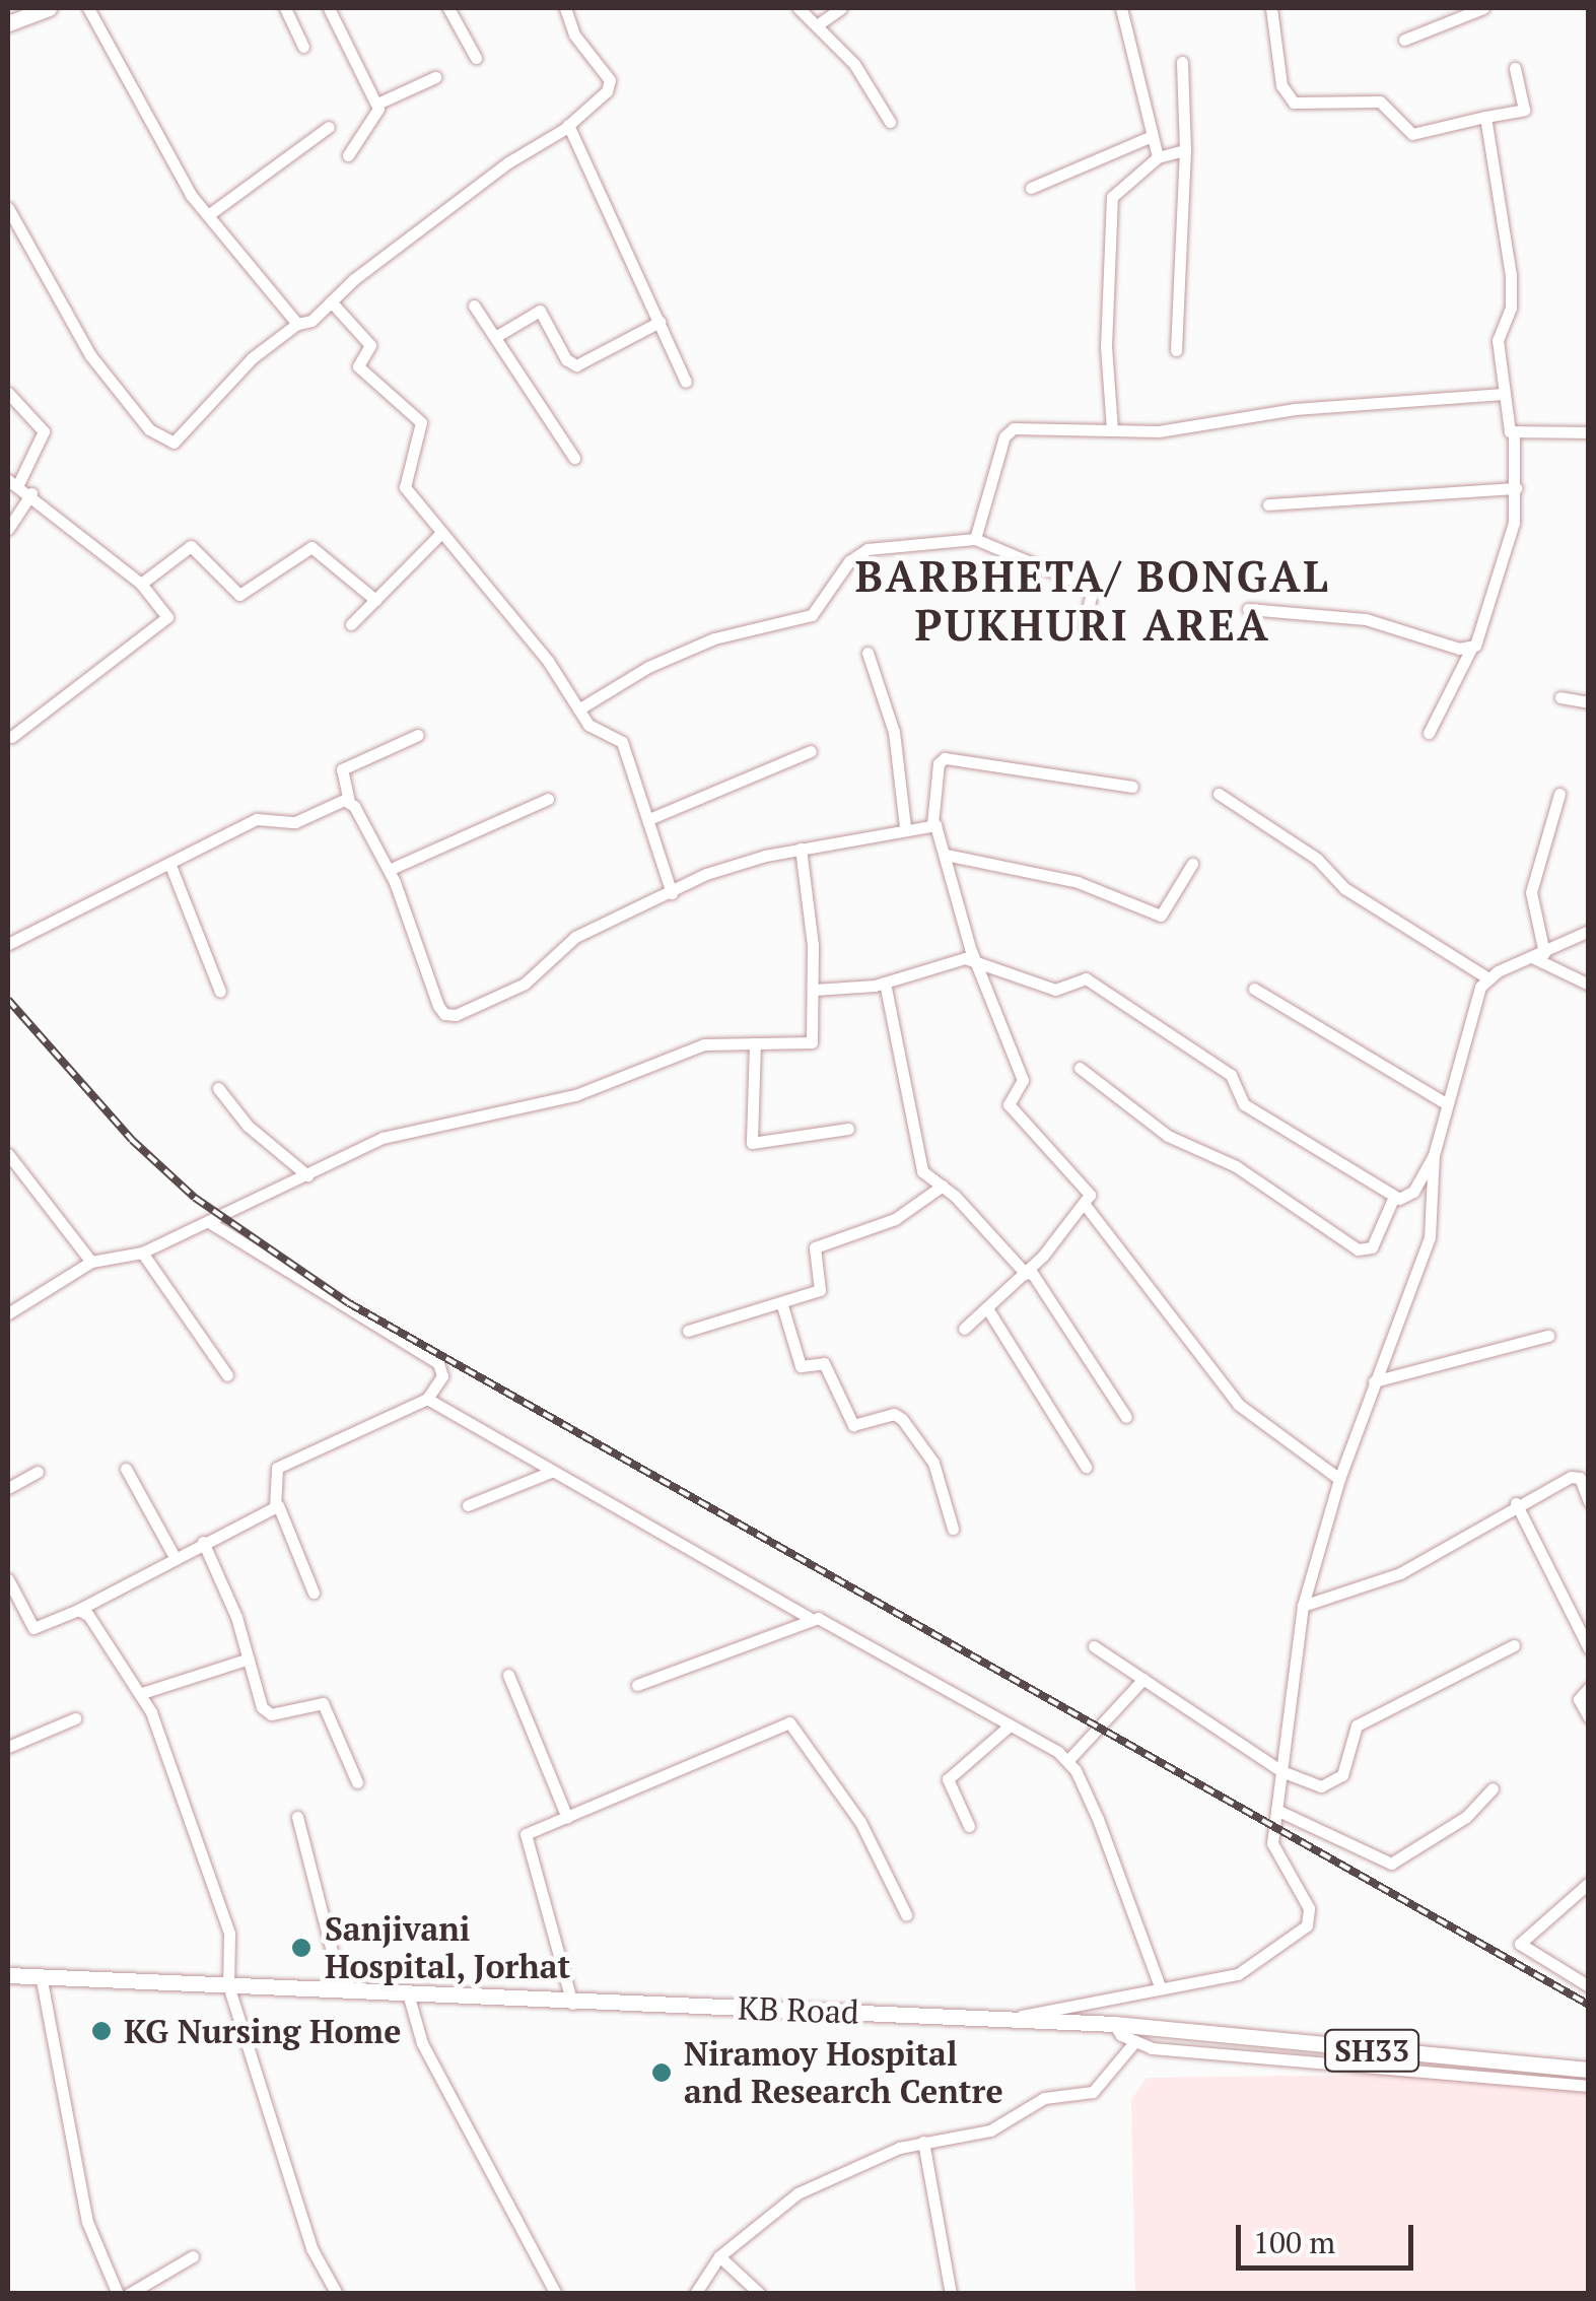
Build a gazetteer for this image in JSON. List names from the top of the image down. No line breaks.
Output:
{"streets":{"main road":["KB Road","SH33"]},"districts":["BARBHETA/ BONGAL PUKHURI AREA"],"places":["Sanjivani Hospital, Jorhat","KG Nursing Home","Niramoy Hospital and Research Centre"],"scale_bar":"100 m"}
